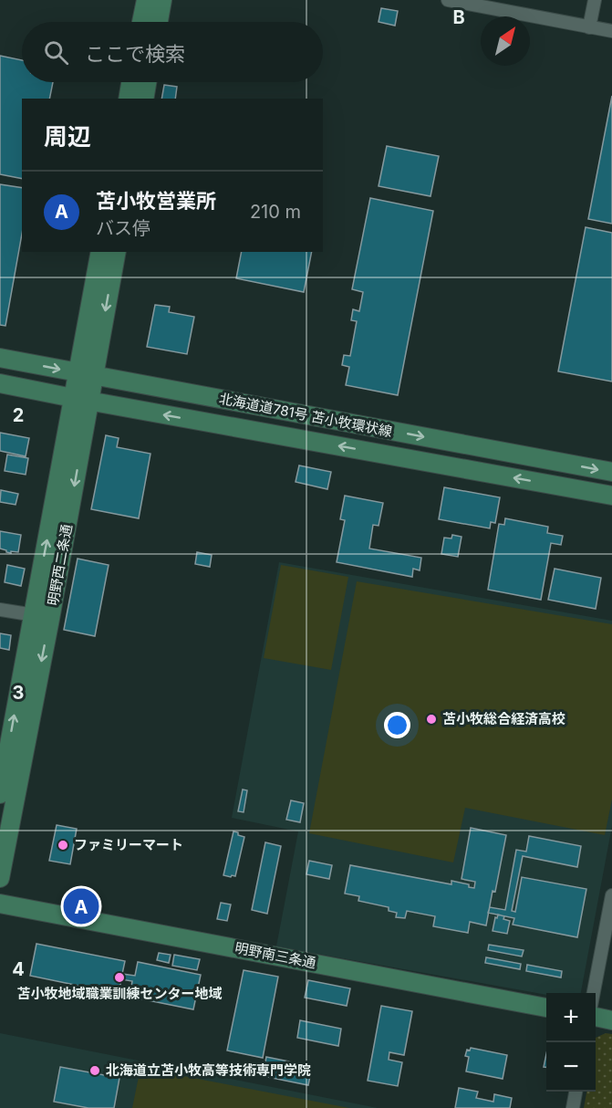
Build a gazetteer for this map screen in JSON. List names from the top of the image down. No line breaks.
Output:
{"streets":{"street":["北海道道781号 苫小牧環状線","明野西二条通","明野南三条通"]},"crossings":[["北海道道781号 苫小牧環状線","明野西二条通"]],"places":["苫小牧総合経済高校","ファミリーマート","苫小牧地域職業訓練センター地域","北海道立苫小牧高等技術専門学院"],"north":"top right","page":{"search":"ここで検索","heading":"周辺","list":[{"mark":"A","name":"苫小牧営業所","note":"バス停","value":"210 m"}],"pins":"A","map_buttons":["+","−"]},"grid":{"columns":["B"],"rows":["2","3","4"]}}
